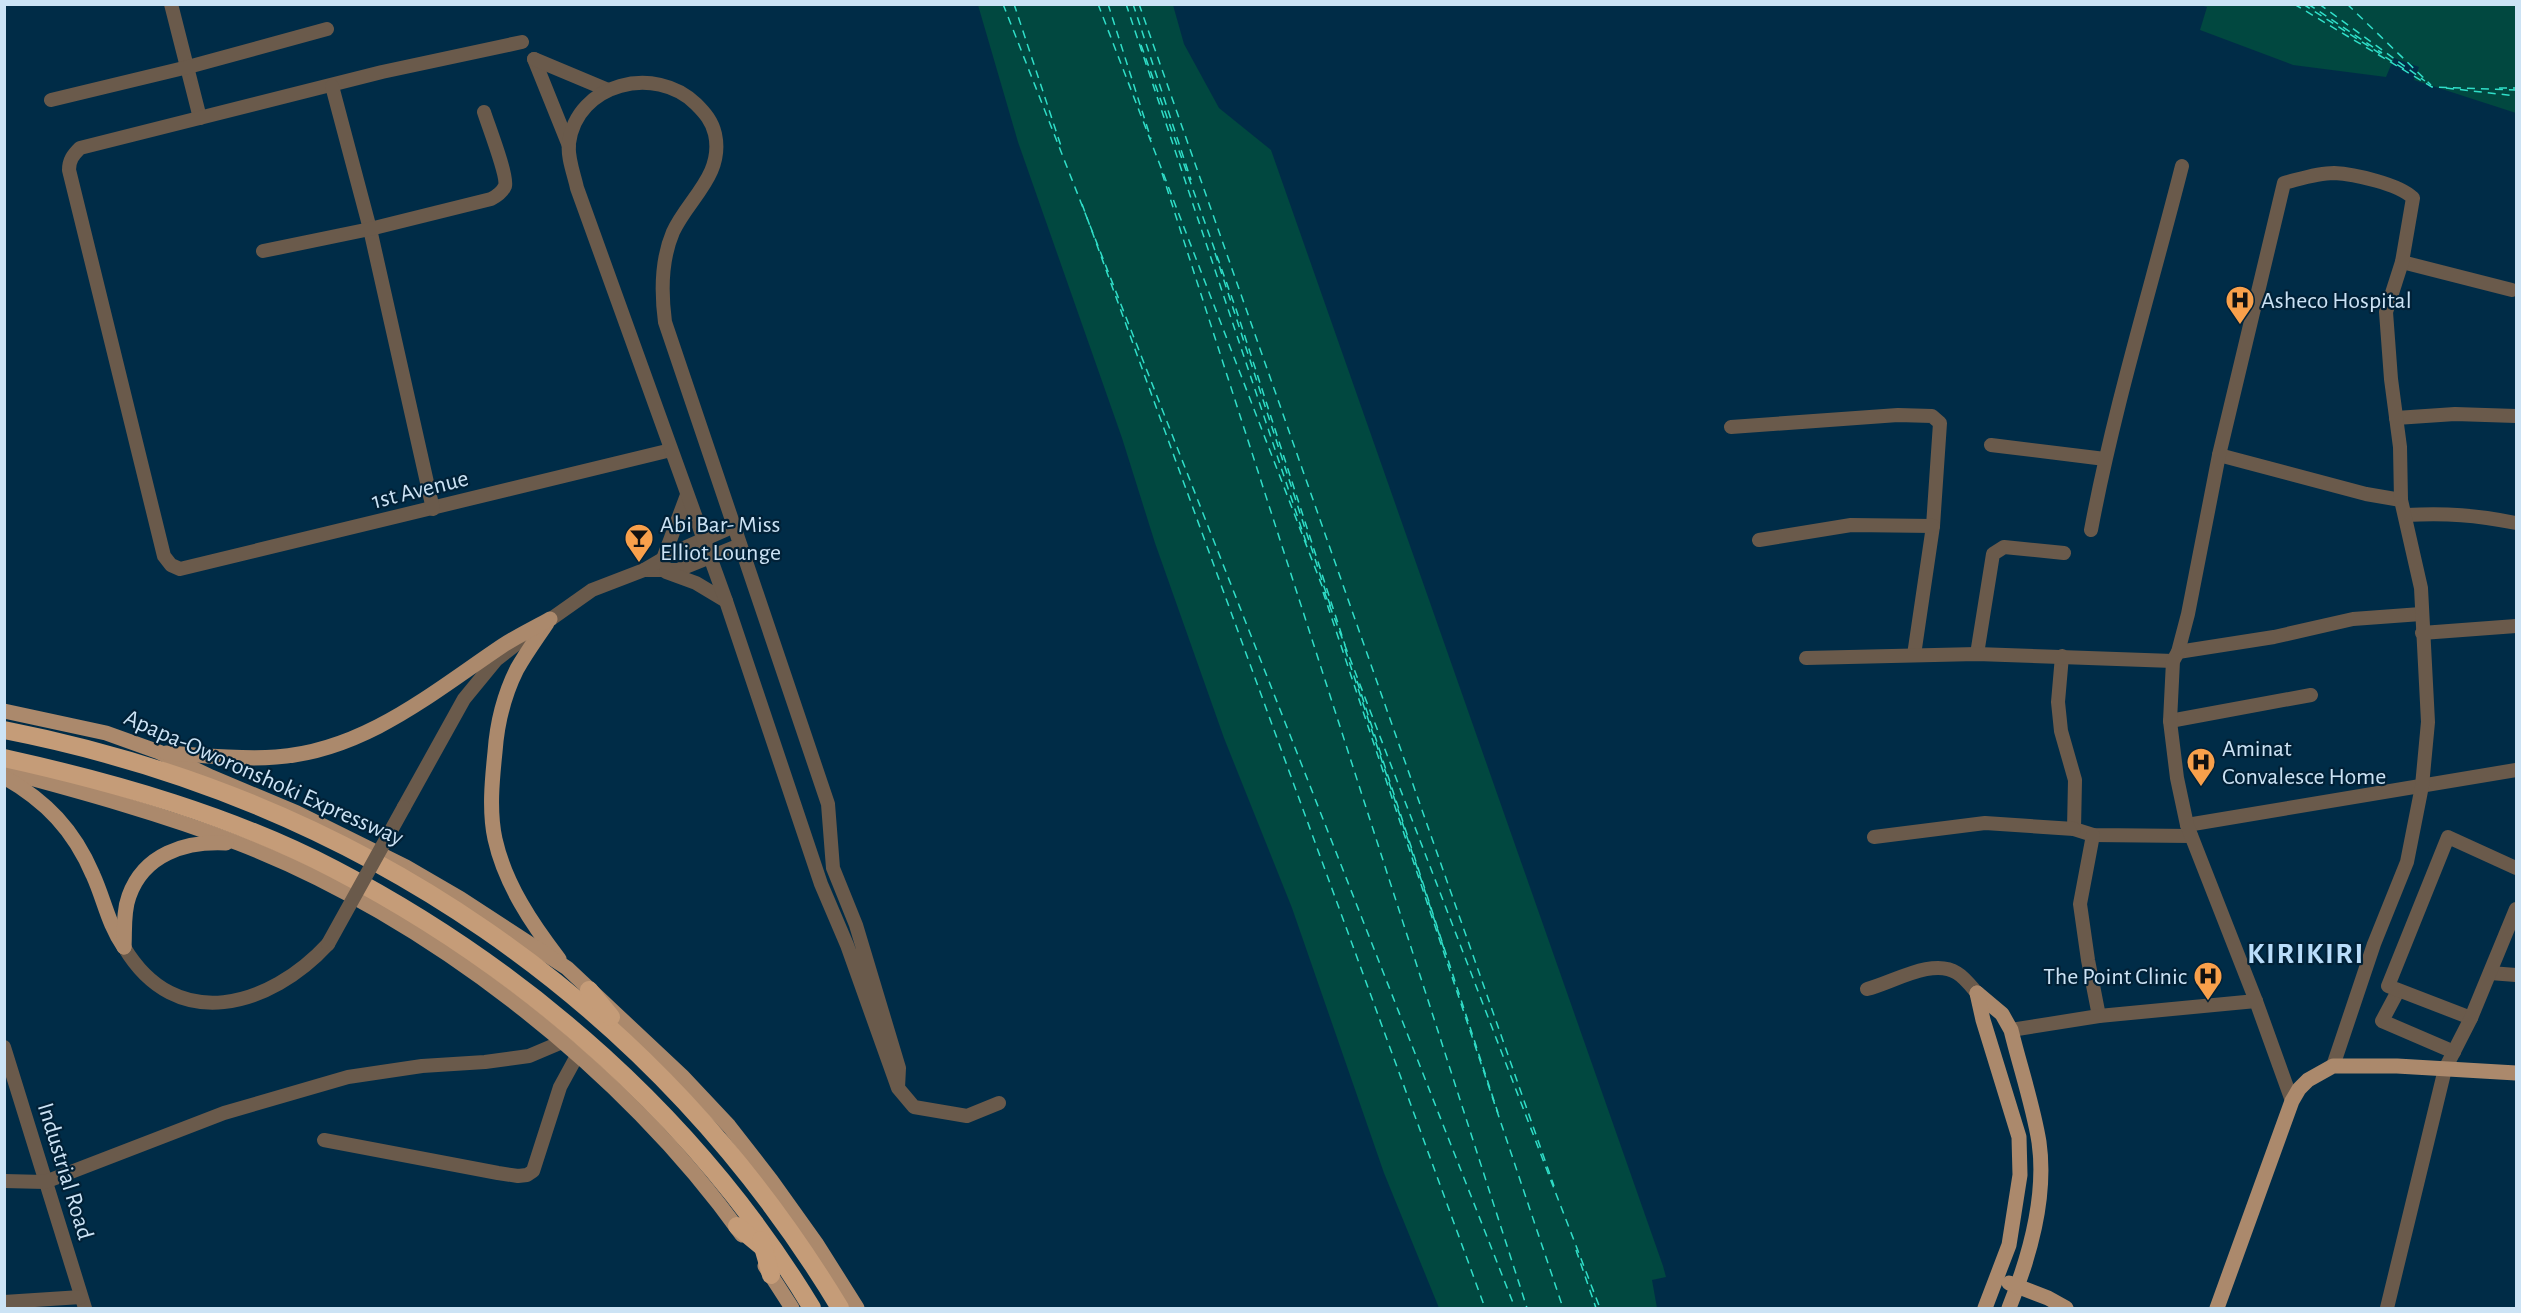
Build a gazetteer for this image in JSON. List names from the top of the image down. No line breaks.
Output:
{"streets":{"highway":["Apapa-Oworonshoki Expressway"],"street":["1st Avenue","Industrial Road"]},"districts":["KIRIKIRI"],"places":{"hospital":["Asheco Hospital","Aminat Convalesce Home","The Point Clinic"],"bar":["Abi Bar- Miss Elliot Lounge"]}}
